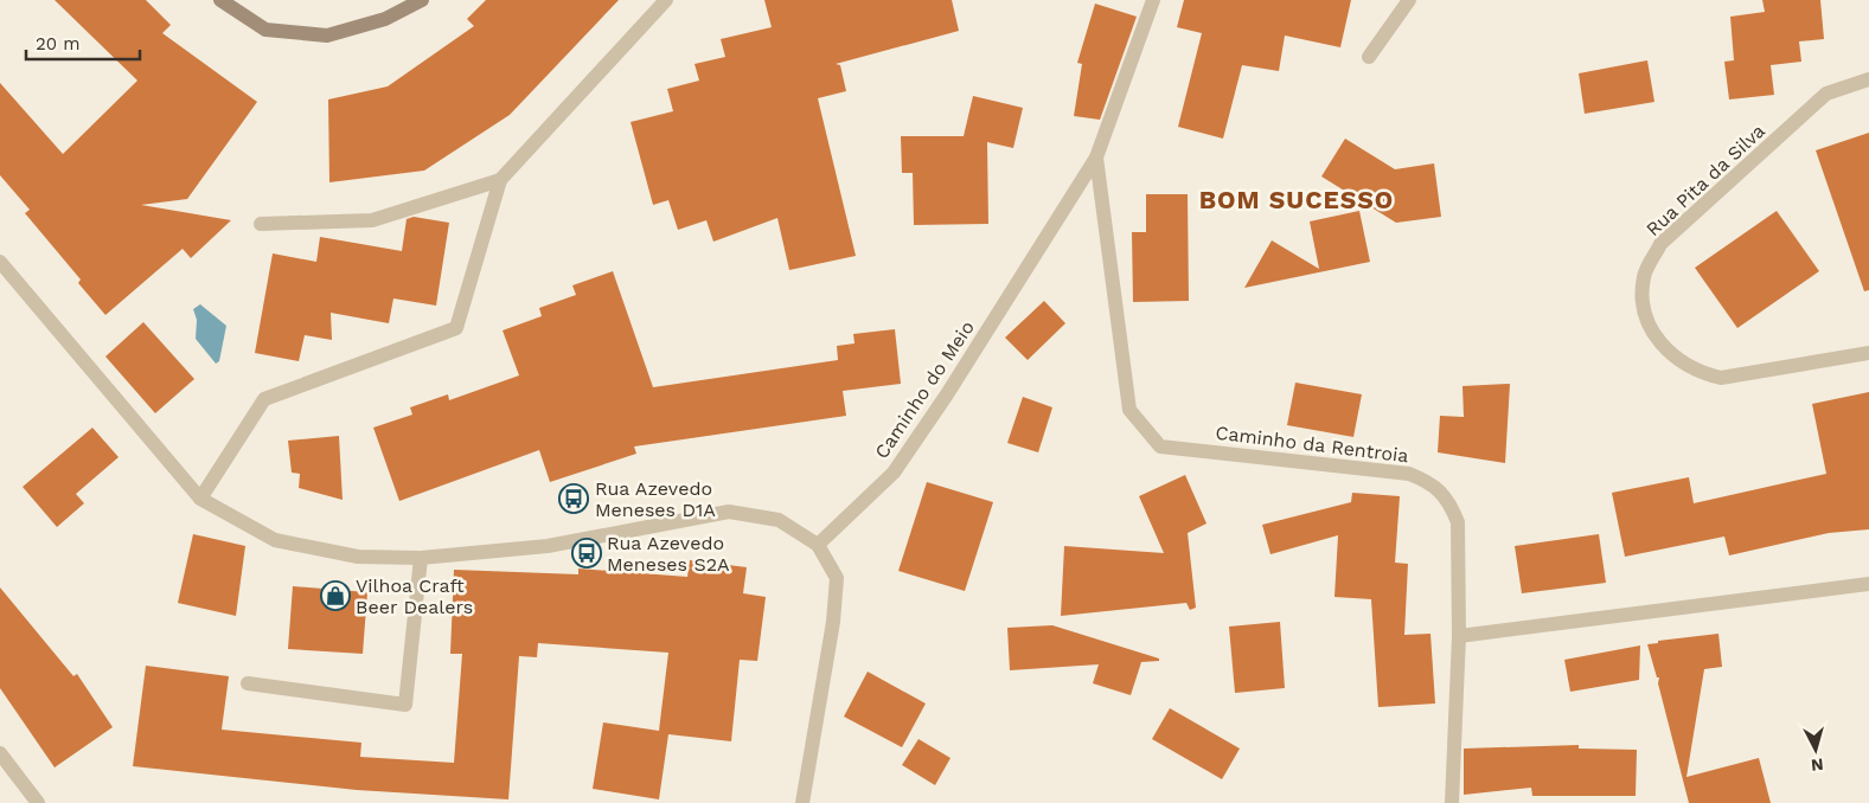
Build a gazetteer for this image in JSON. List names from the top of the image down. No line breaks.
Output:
{"streets":{"street":["Rua Pita da Silva","Caminho do Meio","Caminho da Rentroia"]},"crossings":[["Caminho do Meio","Caminho da Rentroia"]],"districts":["BOM SUCESSO"],"places":{"bus stop":["Rua Azevedo Meneses D1A","Rua Azevedo Meneses S2A"],"shop":["Vilhoa Craft Beer Dealers"]},"scale_bar":"20 m","north":"bottom"}
